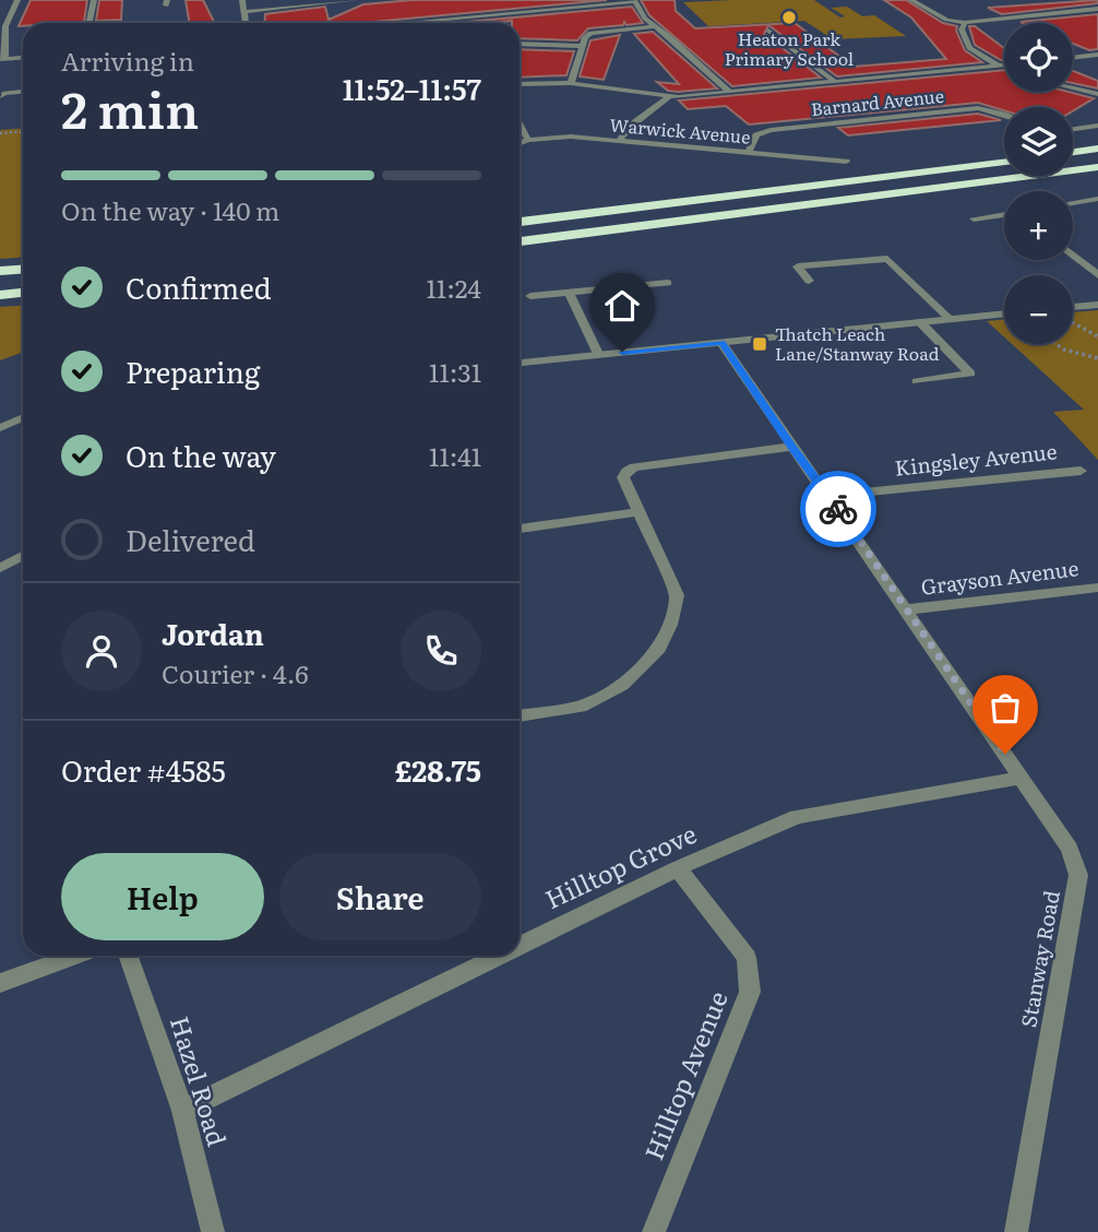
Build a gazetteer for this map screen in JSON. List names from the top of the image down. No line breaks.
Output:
{"streets":{"street":["Barnard Avenue","Warwick Avenue","Kingsley Avenue","Grayson Avenue","Hilltop Grove","Stanway Road","Hilltop Avenue","Hazel Road"]},"crossings":[["Barnard Avenue","Warwick Avenue"],["Kingsley Avenue","Stanway Road"],["Grayson Avenue","Stanway Road"],["Hilltop Grove","Stanway Road"],["Hilltop Grove","Hilltop Avenue"],["Hilltop Grove","Hazel Road"]],"places":{"other":["Heaton Park Primary School"],"transit":["Thatch Leach Lane/Stanway Road"]},"page":{"map_buttons":["+","−"],"heading":["2 min","Arriving in","11:52–11:57"],"panel":["Jordan","Courier · 4.6","Order #4585","£28.75"],"bar":"On the way · 140 m","list":[["Confirmed","11:24"],["Preparing","11:31"],["On the way","11:41"],"Delivered"],"buttons":["Help","Share"]}}
